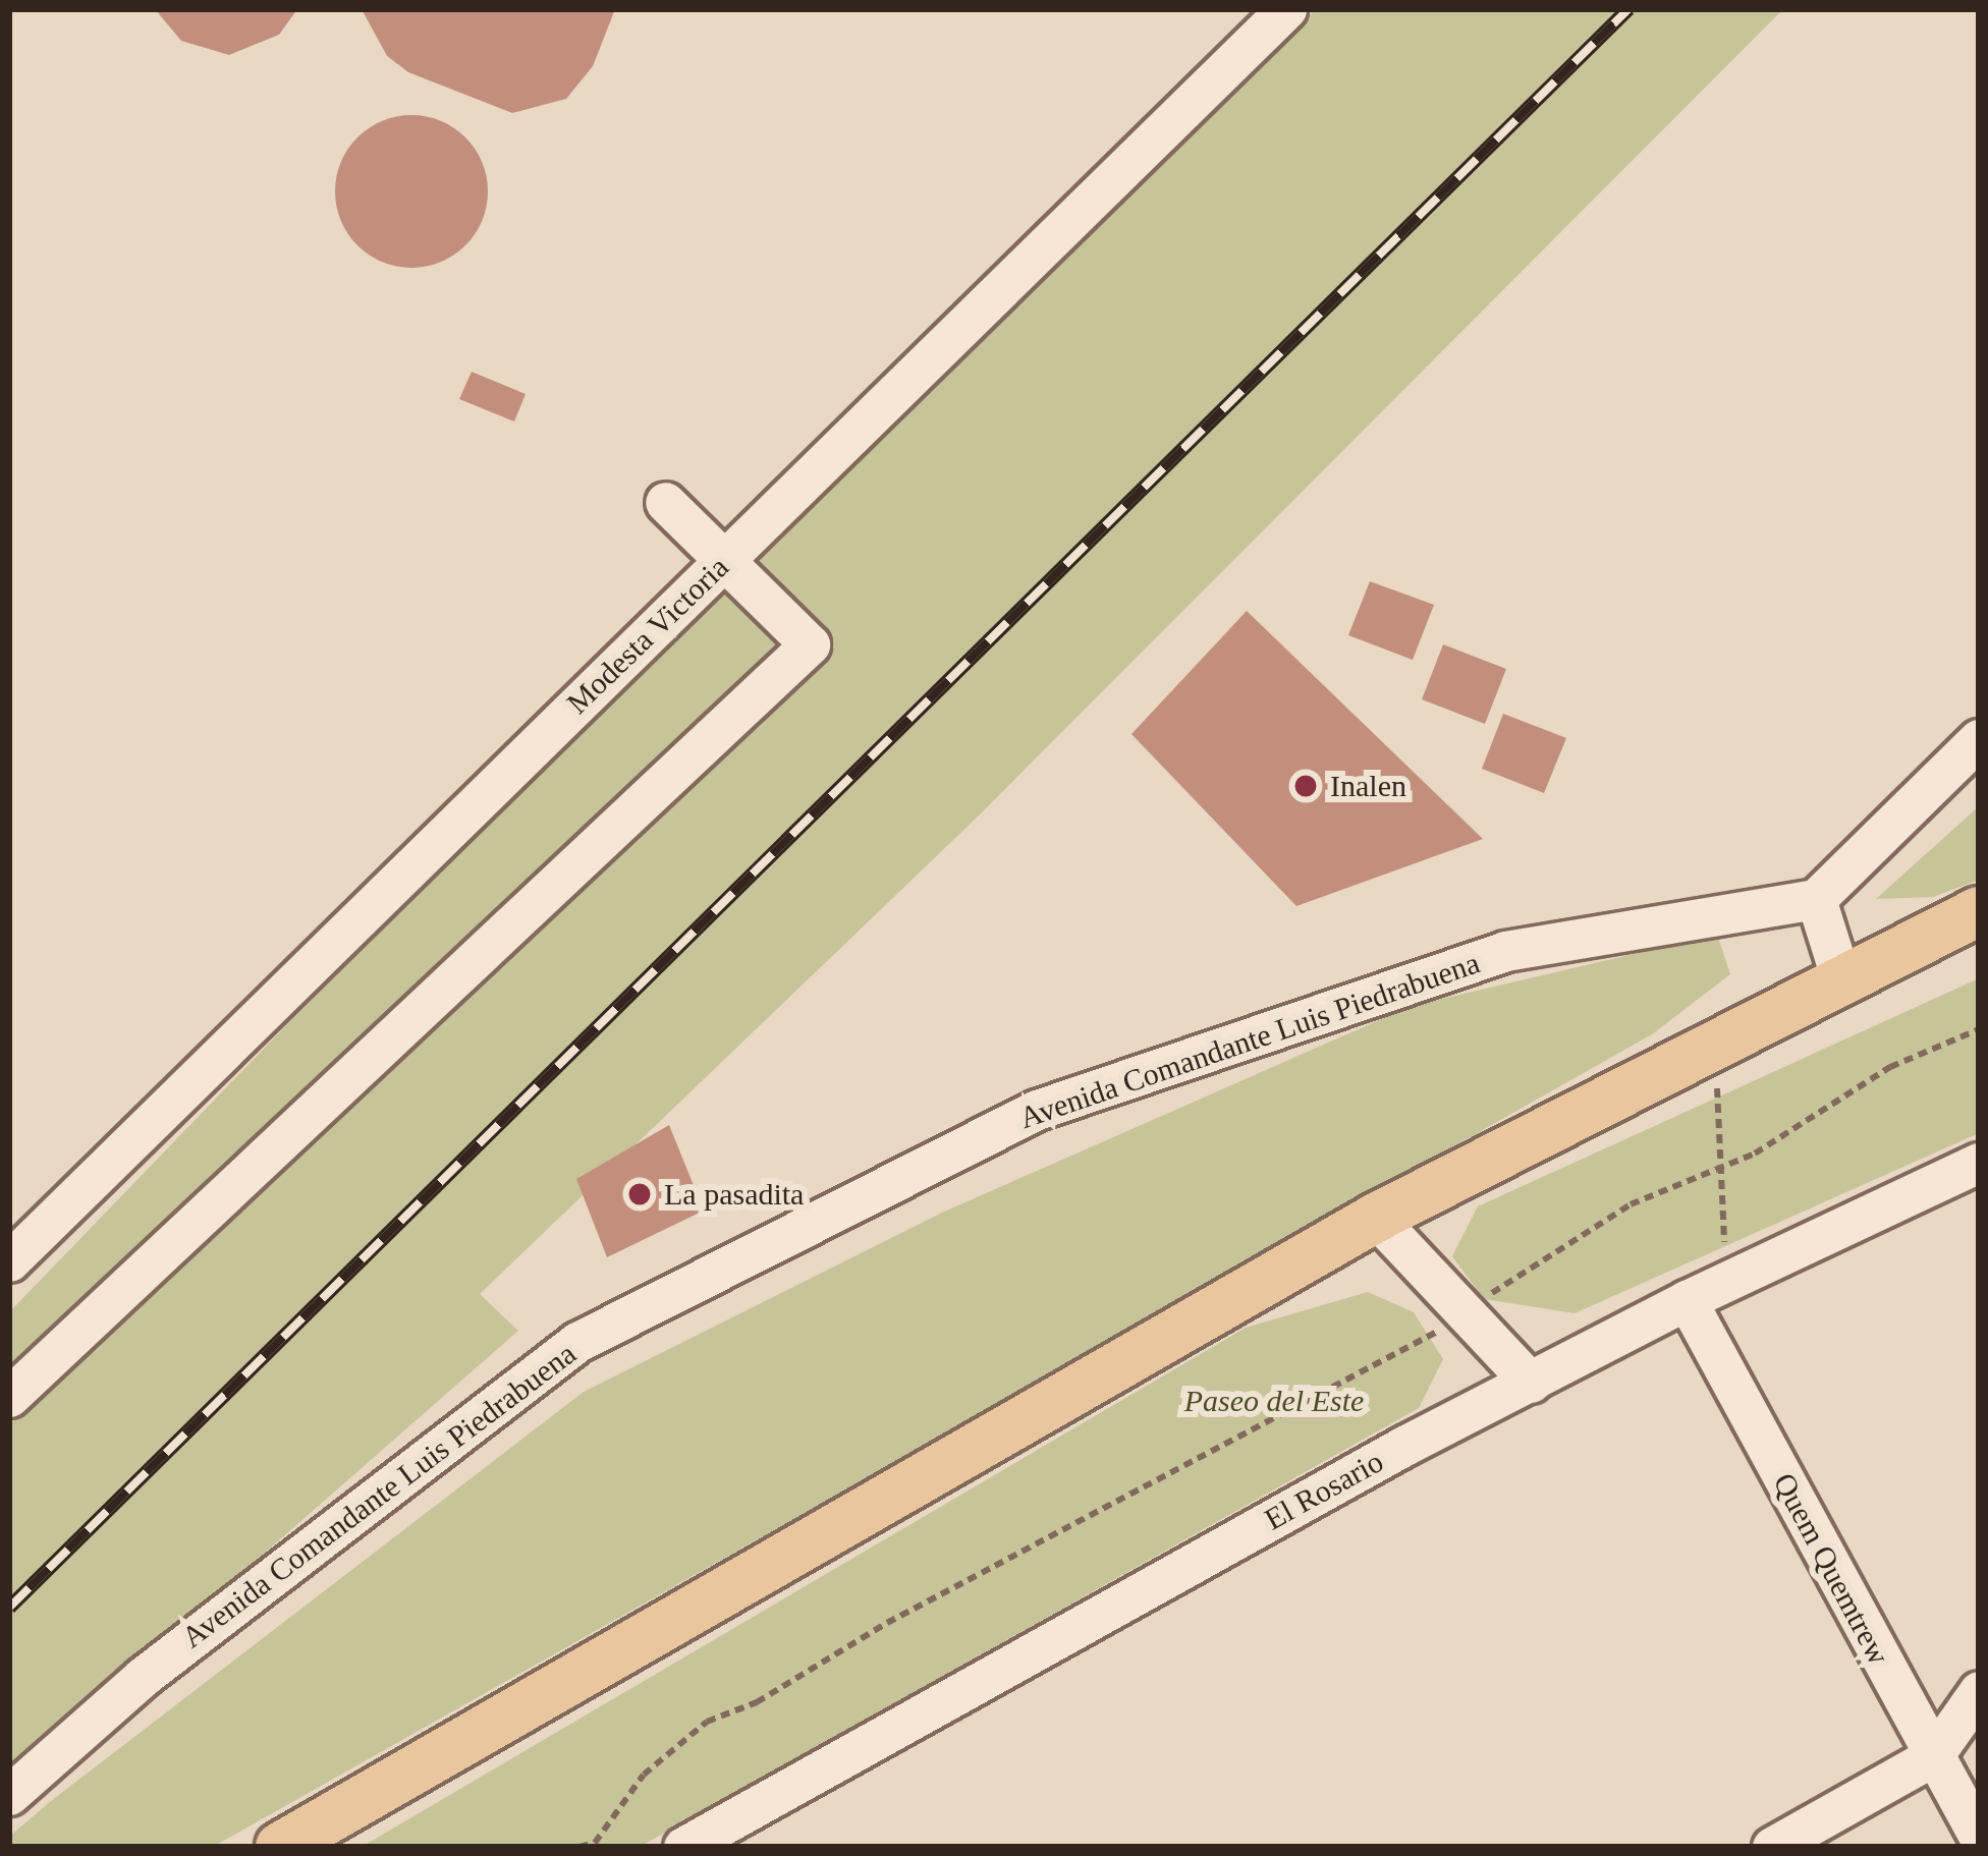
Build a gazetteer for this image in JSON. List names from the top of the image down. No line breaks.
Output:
{"streets":{"street":["Modesta Victoria","Avenida Comandante Luis Piedrabuena","El Rosario","Quem Quemtrew"]},"crossings":[["El Rosario","Quem Quemtrew"]],"parks":["Paseo del Este"],"places":["Inalen","La pasadita"]}
